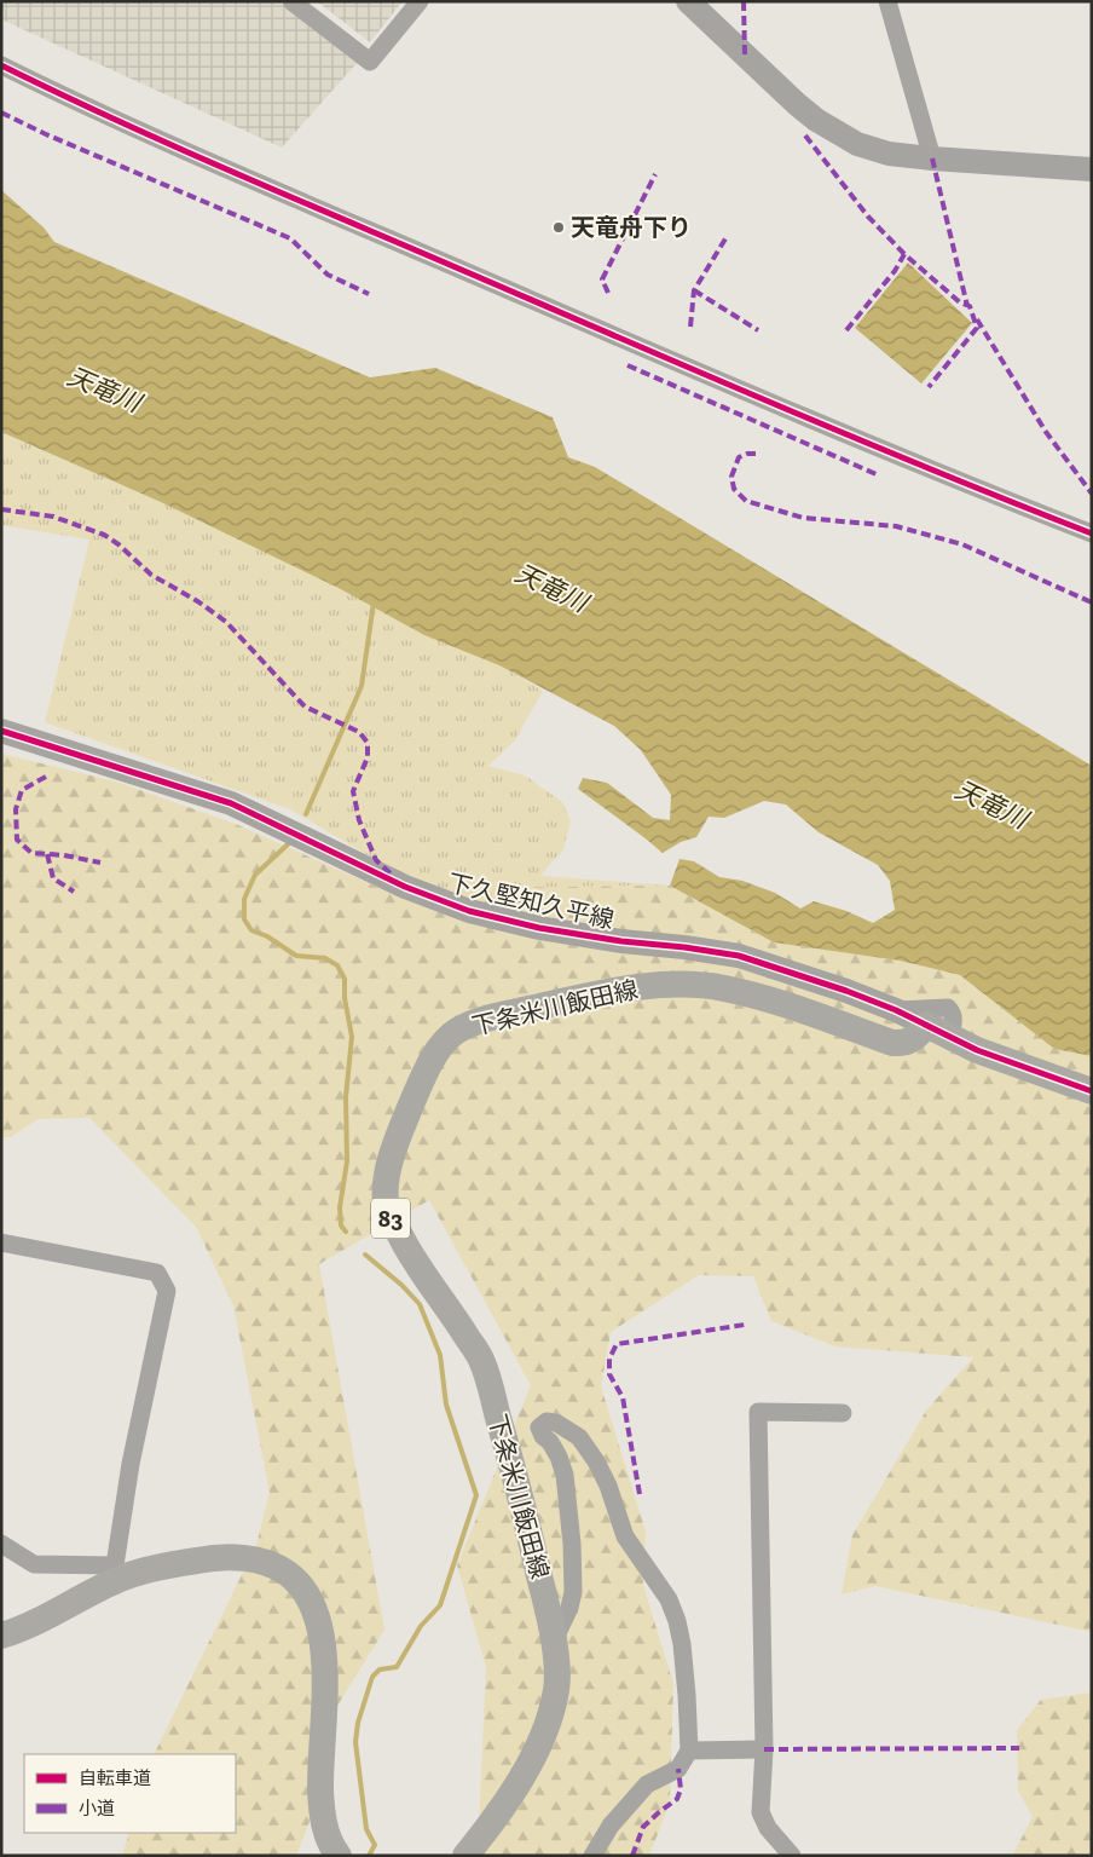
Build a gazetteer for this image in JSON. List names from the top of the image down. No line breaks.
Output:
{"streets":{"main road":["下久堅知久平線","下条米川飯田線","83"]},"crossings":[["下久堅知久平線","下条米川飯田線"]],"water":["天竜川"],"places":["天竜舟下り"],"legend":["自転車道","小道"]}
